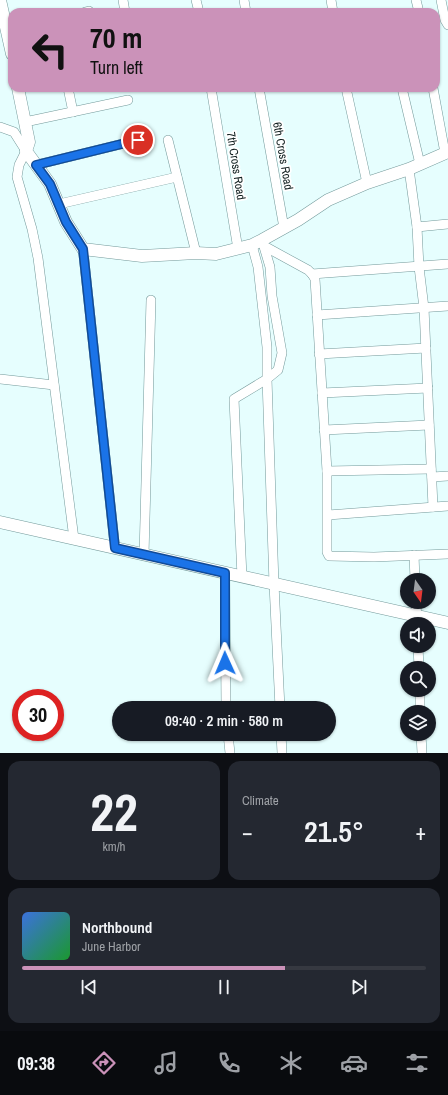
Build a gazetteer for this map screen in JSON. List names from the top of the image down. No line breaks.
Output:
{"streets":{"street":["6th Cross Road","7th Cross Road"]},"north":"bottom","page":{"turn":["70 m","Turn left"],"limit":"30","trip":"09:40 · 2 min · 580 m","tile":[["22","km/h"],"Climate"],"heat":["−","21.5°","+"],"song":["Northbound","June Harbor"],"tabs":"09:38"}}
